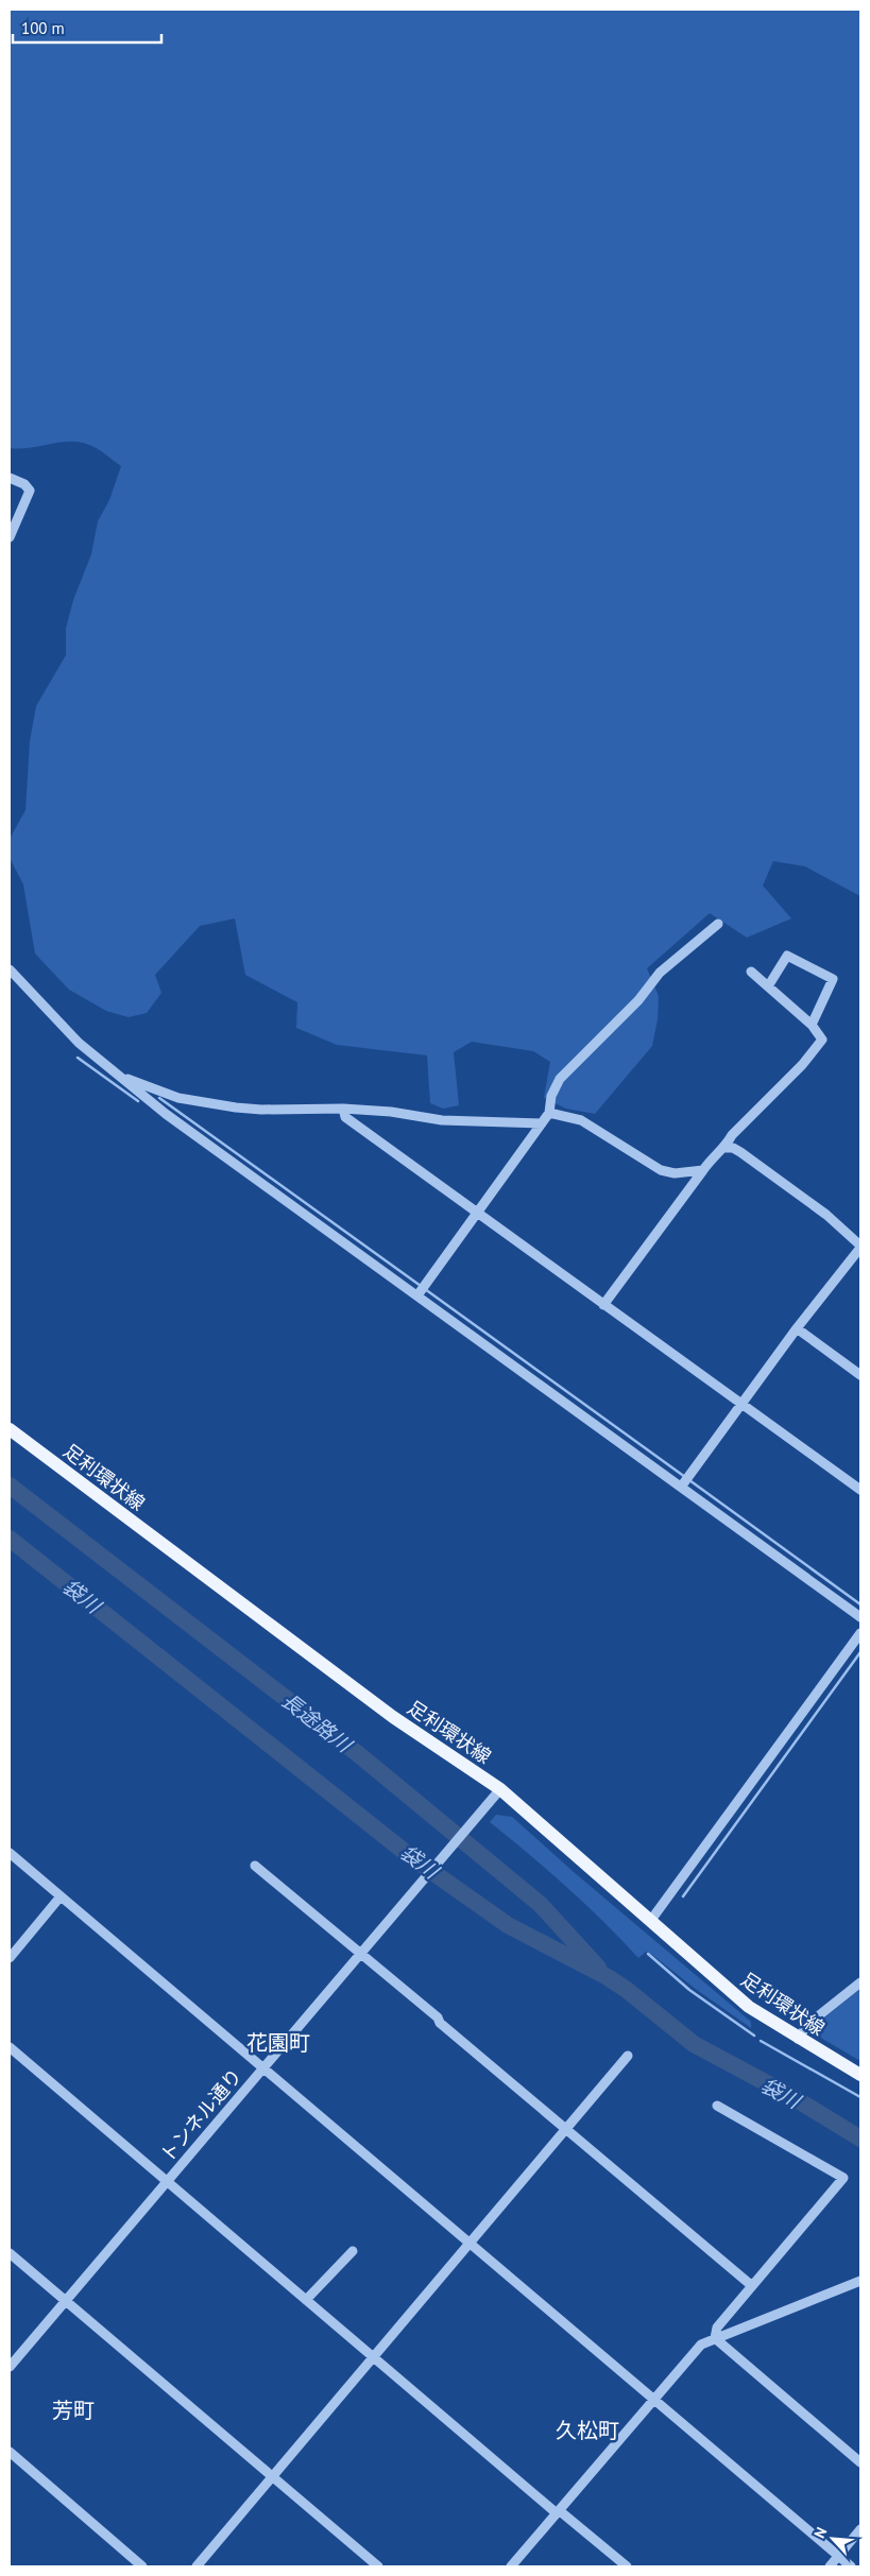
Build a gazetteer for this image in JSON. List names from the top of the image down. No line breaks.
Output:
{"streets":{"main road":["足利環状線"],"street":["トンネル通り"]},"crossings":[["足利環状線","トンネル通り"]],"districts":["花園町","芳町","久松町"],"water":["袋川","長途路川"],"scale_bar":"100 m","north":"top left"}
